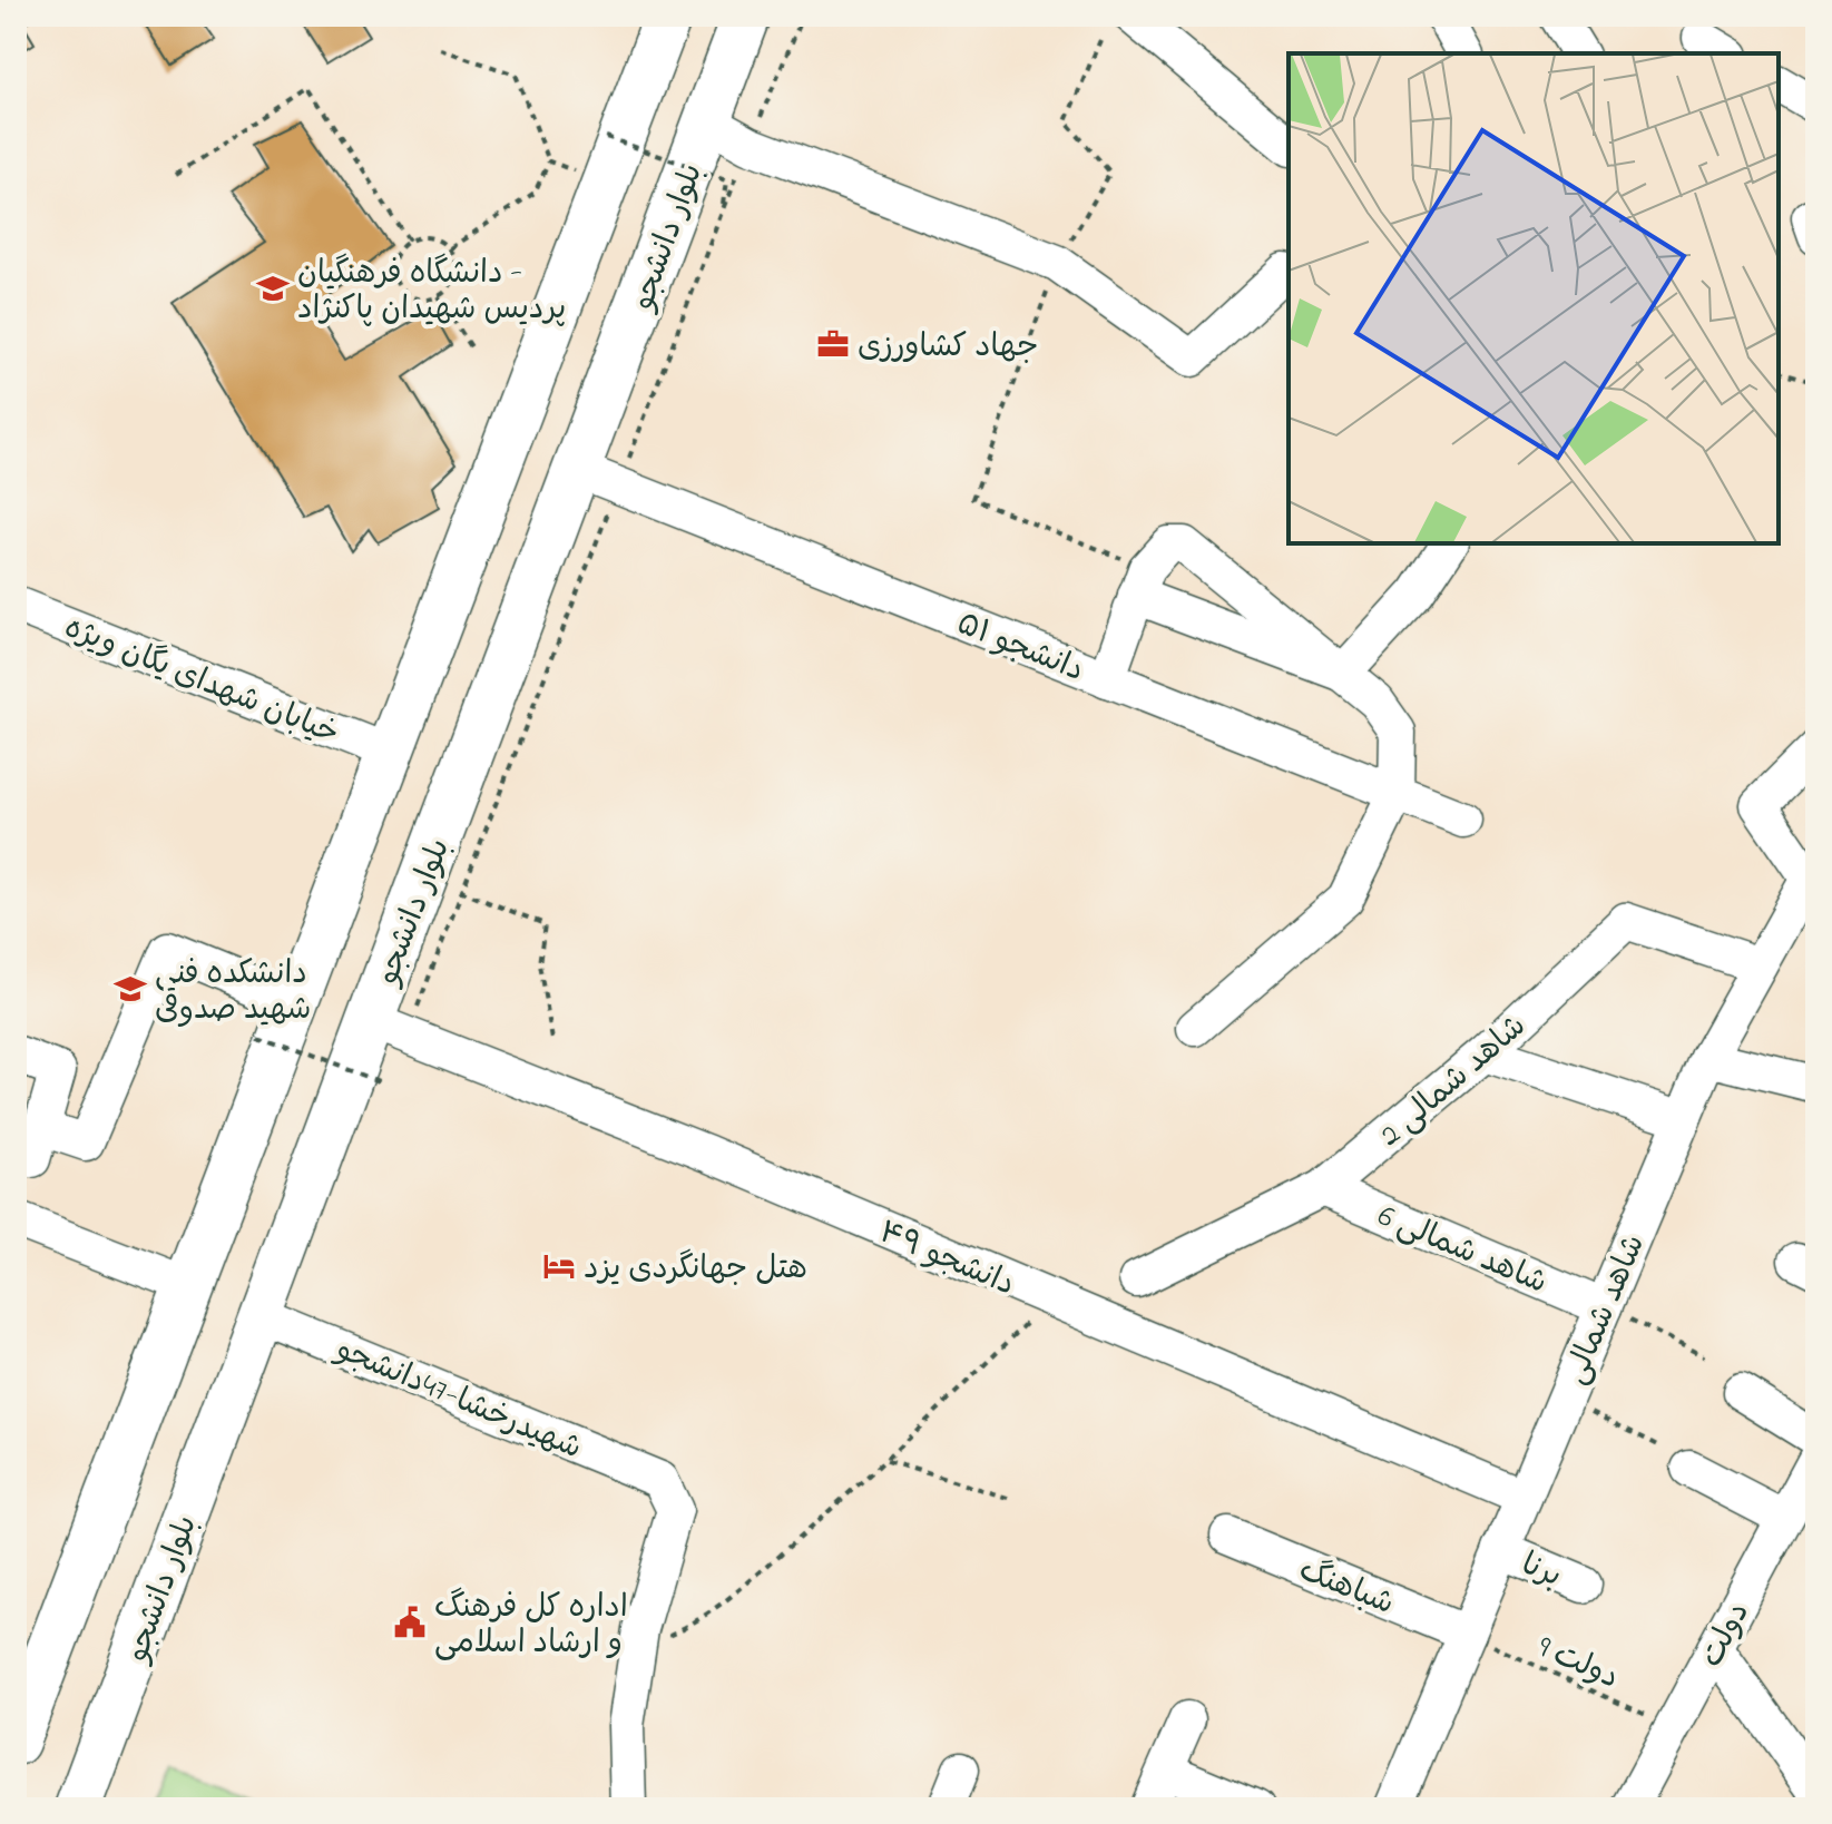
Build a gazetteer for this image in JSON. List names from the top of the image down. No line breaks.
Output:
{"streets":{"main road":["بلوار دانشجو"],"street":["دانشجو ۵۱","خیابان شهدای یگان ویژه","شاهد شمالی 2","شاهد شمالی 6","دانشجو ۴۹","شاهد شمالی","شهیدرخشا-47دانشجو","برنا","شباهنگ","دولت"],"path":["دولت 9"]},"crossings":[["بلوار دانشجو","دانشجو ۵۱"],["بلوار دانشجو","دانشجو ۴۹"],["بلوار دانشجو","شهیدرخشا-47دانشجو"],["شاهد شمالی 2","شاهد شمالی 6"],["شاهد شمالی 2","شاهد شمالی"],["شاهد شمالی 6","شاهد شمالی"],["دانشجو ۴۹","شاهد شمالی"],["شاهد شمالی","برنا"],["شاهد شمالی","شباهنگ"],["شاهد شمالی","دولت 9"],["شباهنگ","دولت 9"],["دولت","دولت 9"]],"places":{"school or university":["دانشگاه فرهنگیان - پردیس شهیدان پاکنژاد","دانشکده فنی شهید صدوقی"],"office":["جهاد کشاورزی"],"hotel":["هتل جهانگردی یزد"],"public building":["اداره کل فرهنگ و ارشاد اسلامی"]}}
